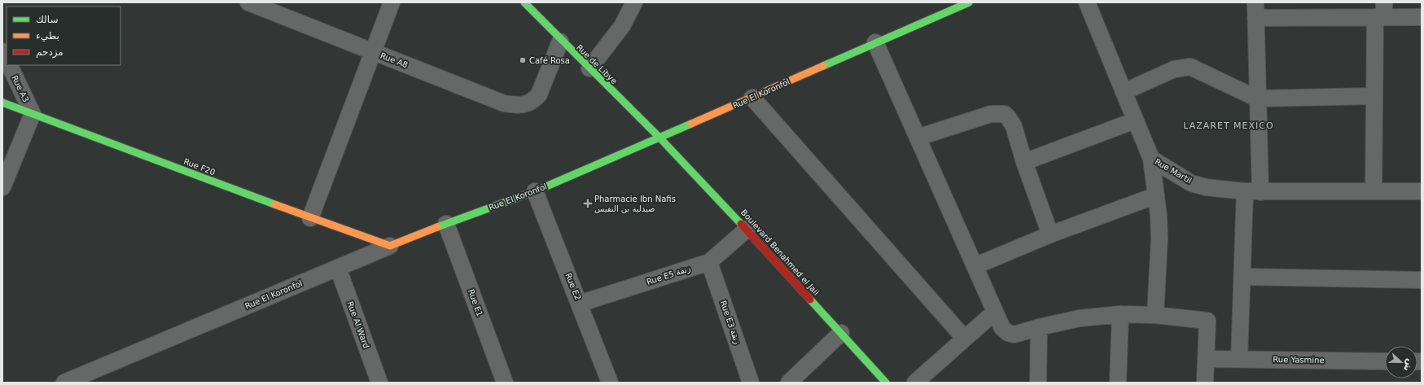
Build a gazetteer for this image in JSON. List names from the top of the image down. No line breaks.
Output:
{"streets":{"street":["Rue A8","Rue de Libye","Rue A3","Rue El Koronfol","Rue F20","Rue Martil","Boulevard Benahmed el Jaii","Rue E5 زنقة","Rue E2","Rue E1","Rue E3 زنقة","Rue Al Ward","Rue Yasmine"]},"crossings":[["Rue A8","Rue de Libye"],["Rue de Libye","Rue El Koronfol"],["Rue de Libye","Boulevard Benahmed el Jaii"],["Rue A3","Rue F20"],["Rue El Koronfol","Rue F20"],["Rue El Koronfol","Boulevard Benahmed el Jaii"],["Rue El Koronfol","Rue E2"],["Rue El Koronfol","Rue E1"],["Rue El Koronfol","Rue Al Ward"],["Boulevard Benahmed el Jaii","Rue E5 زنقة"],["Rue E5 زنقة","Rue E2"],["Rue E5 زنقة","Rue E3 زنقة"]],"districts":["LAZARET MEXICO"],"places":{"other":["Café Rosa"],"health":["Pharmacie Ibn Nafis صيدلية بن النفيس"]},"legend":["سالك","بطيء","مزدحم"],"north":"right"}
